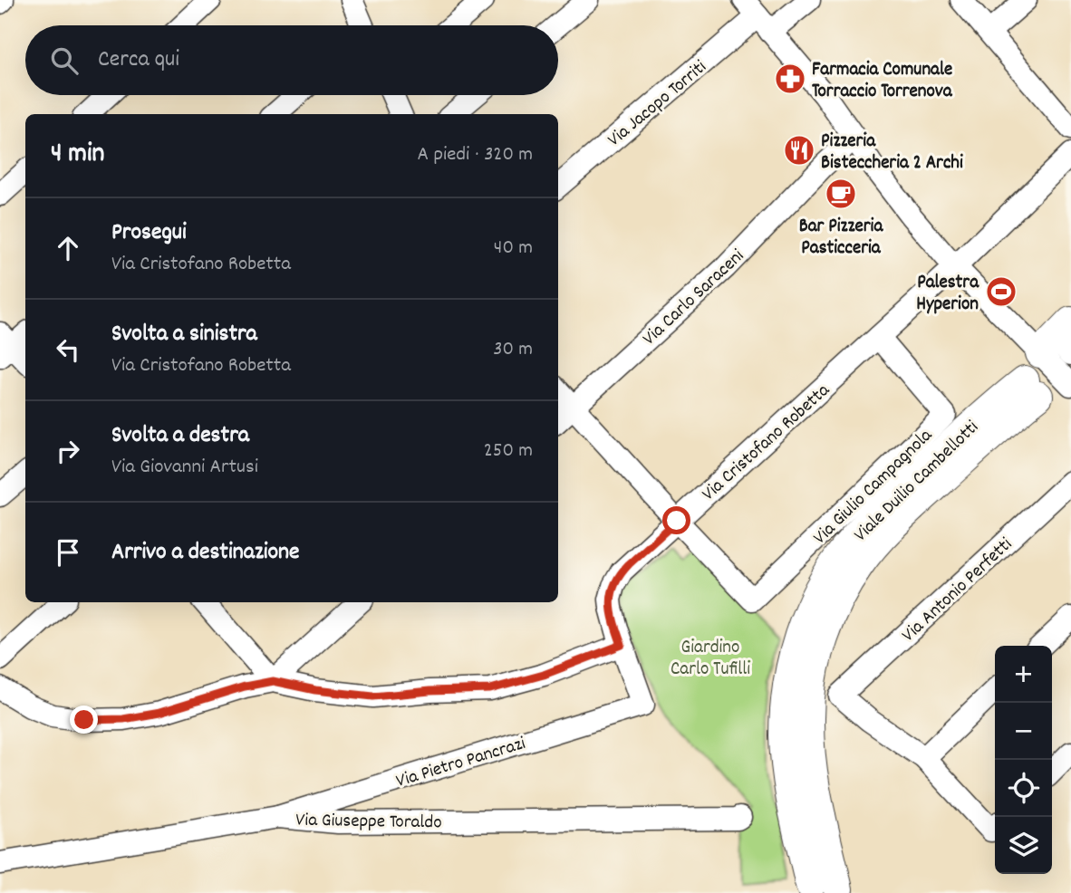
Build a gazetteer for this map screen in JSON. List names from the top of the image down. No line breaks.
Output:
{"streets":{"main road":["Viale Duilio Cambellotti"],"street":["Via Jacopo Torriti","Via Carlo Saraceni","Via Cristofano Robetta","Via Giulio Campagnola","Via Antonio Perfetti","Via Pietro Pancrazi","Via Giuseppe Toraldo"]},"crossings":[["Via Cristofano Robetta","Via Giulio Campagnola"],["Via Cristofano Robetta","Via Pietro Pancrazi"],["Via Pietro Pancrazi","Via Giuseppe Toraldo"]],"parks":["Giardino Carlo Tufilli"],"places":{"pharmacy":["Farmacia Comunale Torraccio Torrenova"],"restaurant":["Pizzeria Bisteccheria 2 Archi"],"cafe":["Bar Pizzeria Pasticceria"],"sports":["Palestra Hyperion"]},"page":{"search":"Cerca qui","heading":["4 min","A piedi · 320 m"],"list":[["Prosegui","Via Cristofano Robetta","40 m"],["Svolta a sinistra","Via Cristofano Robetta","30 m"],["Svolta a destra","Via Giovanni Artusi","250 m"],"Arrivo a destinazione"],"map_buttons":["+","−"]}}
